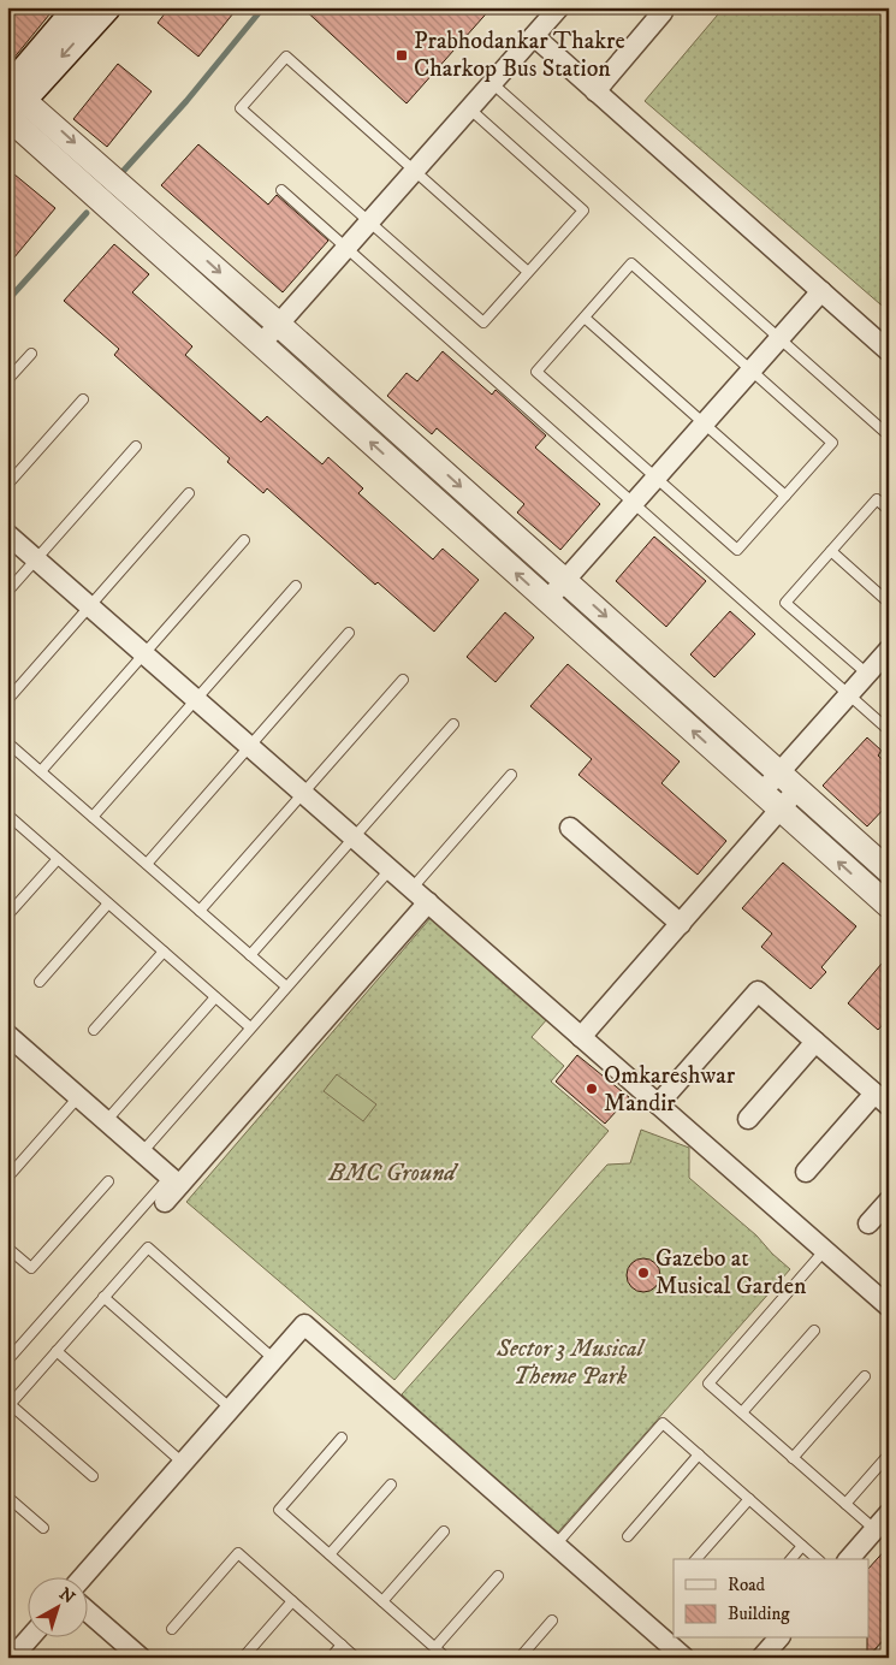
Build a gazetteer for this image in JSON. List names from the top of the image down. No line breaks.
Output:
{"parks":["BMC Ground","Sector 3 Musical Theme Park"],"places":{"transit":["Prabhodankar Thakre Charkop Bus Station"],"other":["Omkareshwar Mandir","Gazebo at Musical Garden"]},"legend":["Road","Building"],"north":"top right"}
